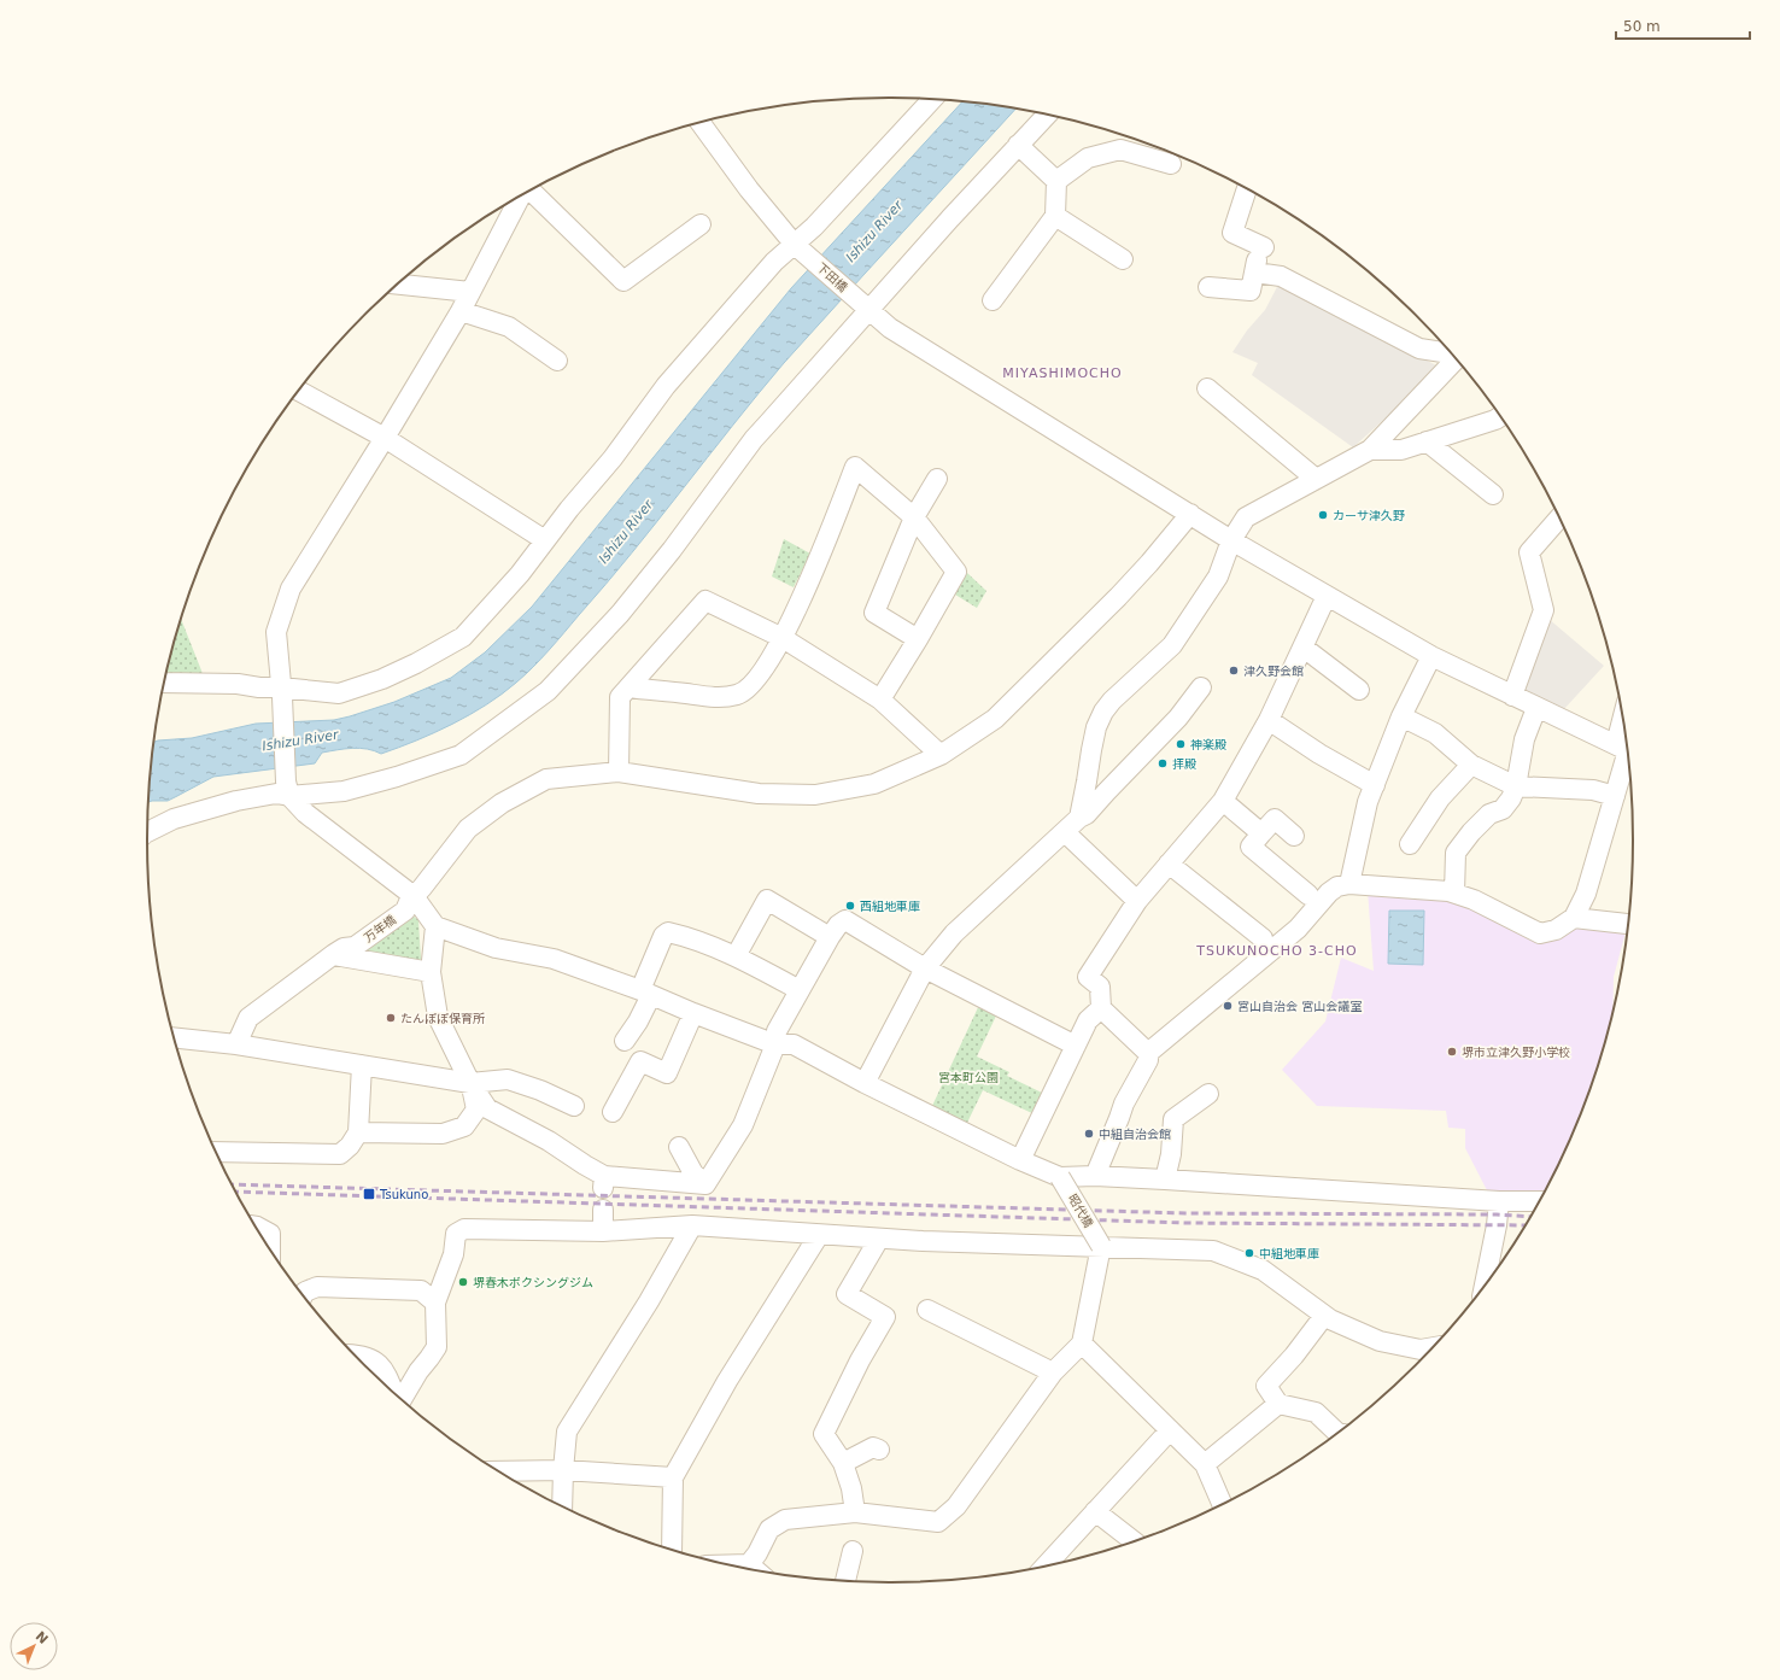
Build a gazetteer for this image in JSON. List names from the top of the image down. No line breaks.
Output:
{"streets":{"street":["下田橋","昭代橋"]},"districts":["MIYASHIMOCHO","TSUKUNOCHO 3-CHO"],"water":["Ishizu River"],"parks":["宮本町公園"],"places":{"other":["カーサ津久野","津久野会館","神楽殿","拝殿","西組地車庫","宮山自治会 宮山会議室","たんぽぽ保育所","堺市立津久野小学校","中組自治会館","中組地車庫","堺春木ボクシングジム"],"transit":["Tsukuno"]},"scale_bar":"50 m","north":"top right"}
